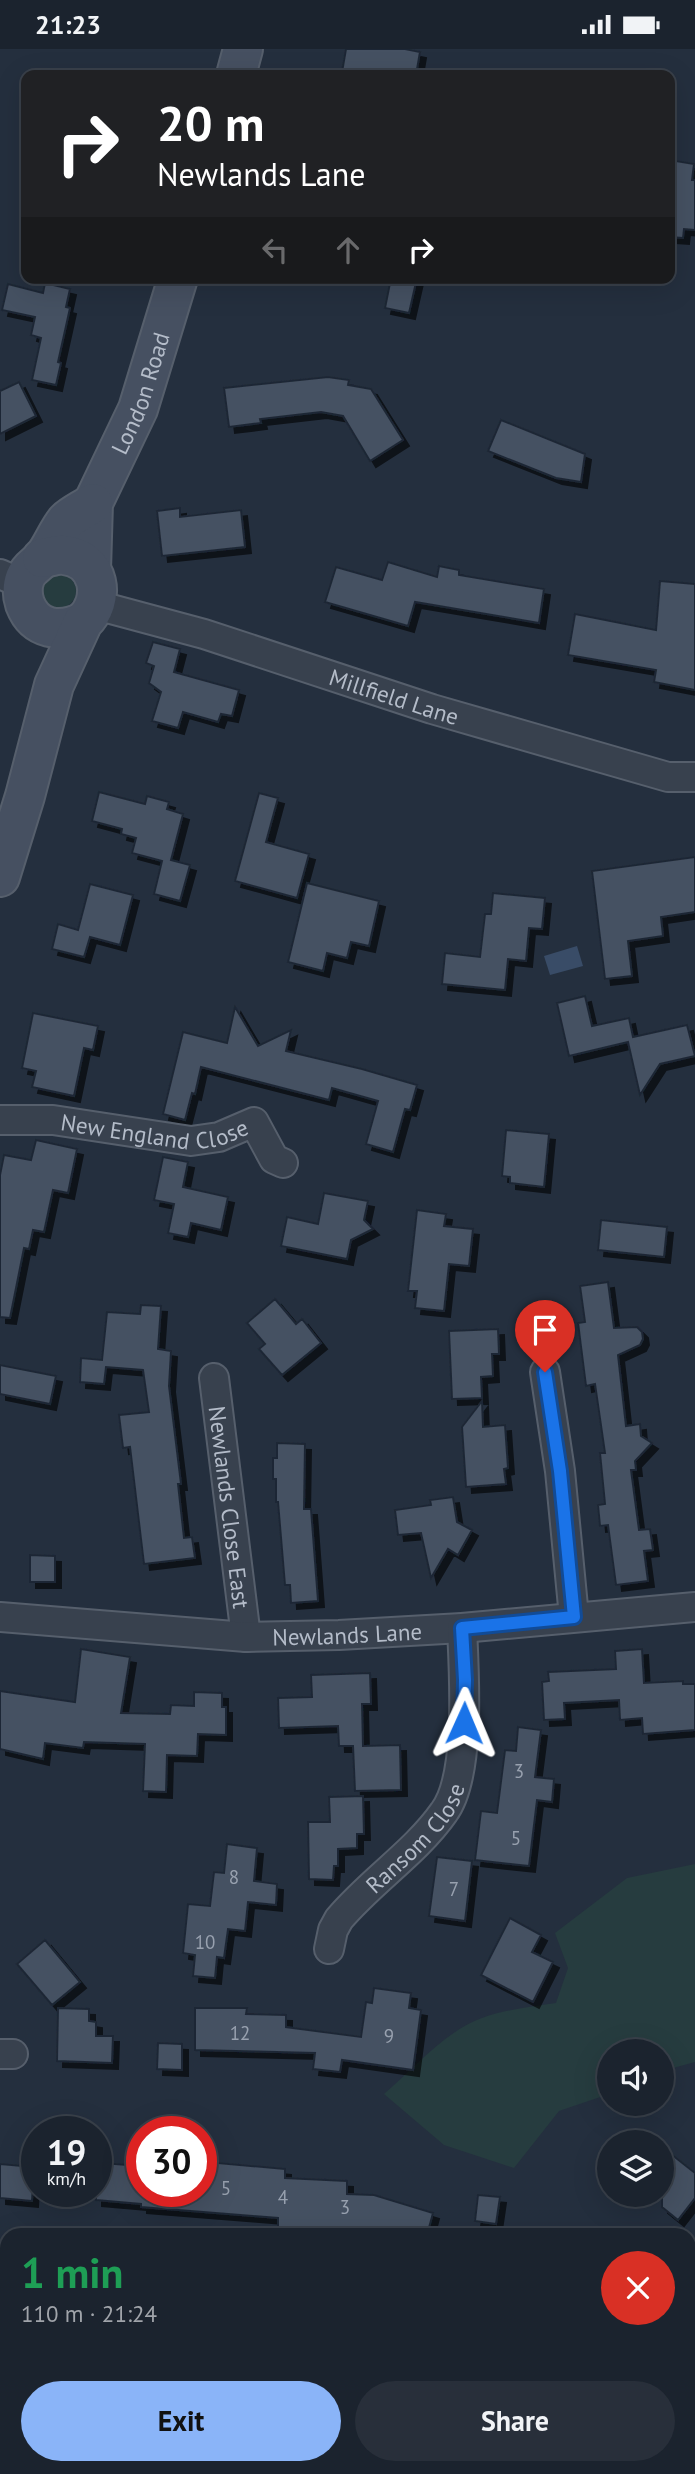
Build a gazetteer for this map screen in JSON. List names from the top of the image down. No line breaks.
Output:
{"streets":{"main road":["London Road"],"street":["Millfield Lane","New England Close","Newlands Close East","Newlands Lane","Ransom Close"]},"crossings":[["London Road","Millfield Lane"],["Newlands Close East","Newlands Lane"],["Newlands Lane","Ransom Close"]],"house_numbers":["3","5","8","7","10","12","9","5","4","3"],"page":{"status":"21:23","turn":["20 m","Newlands Lane"],"speed":"19 km/h","limit":"30","heading":["1 min","110 m · 21:24"],"buttons":["Exit","Share"]}}
